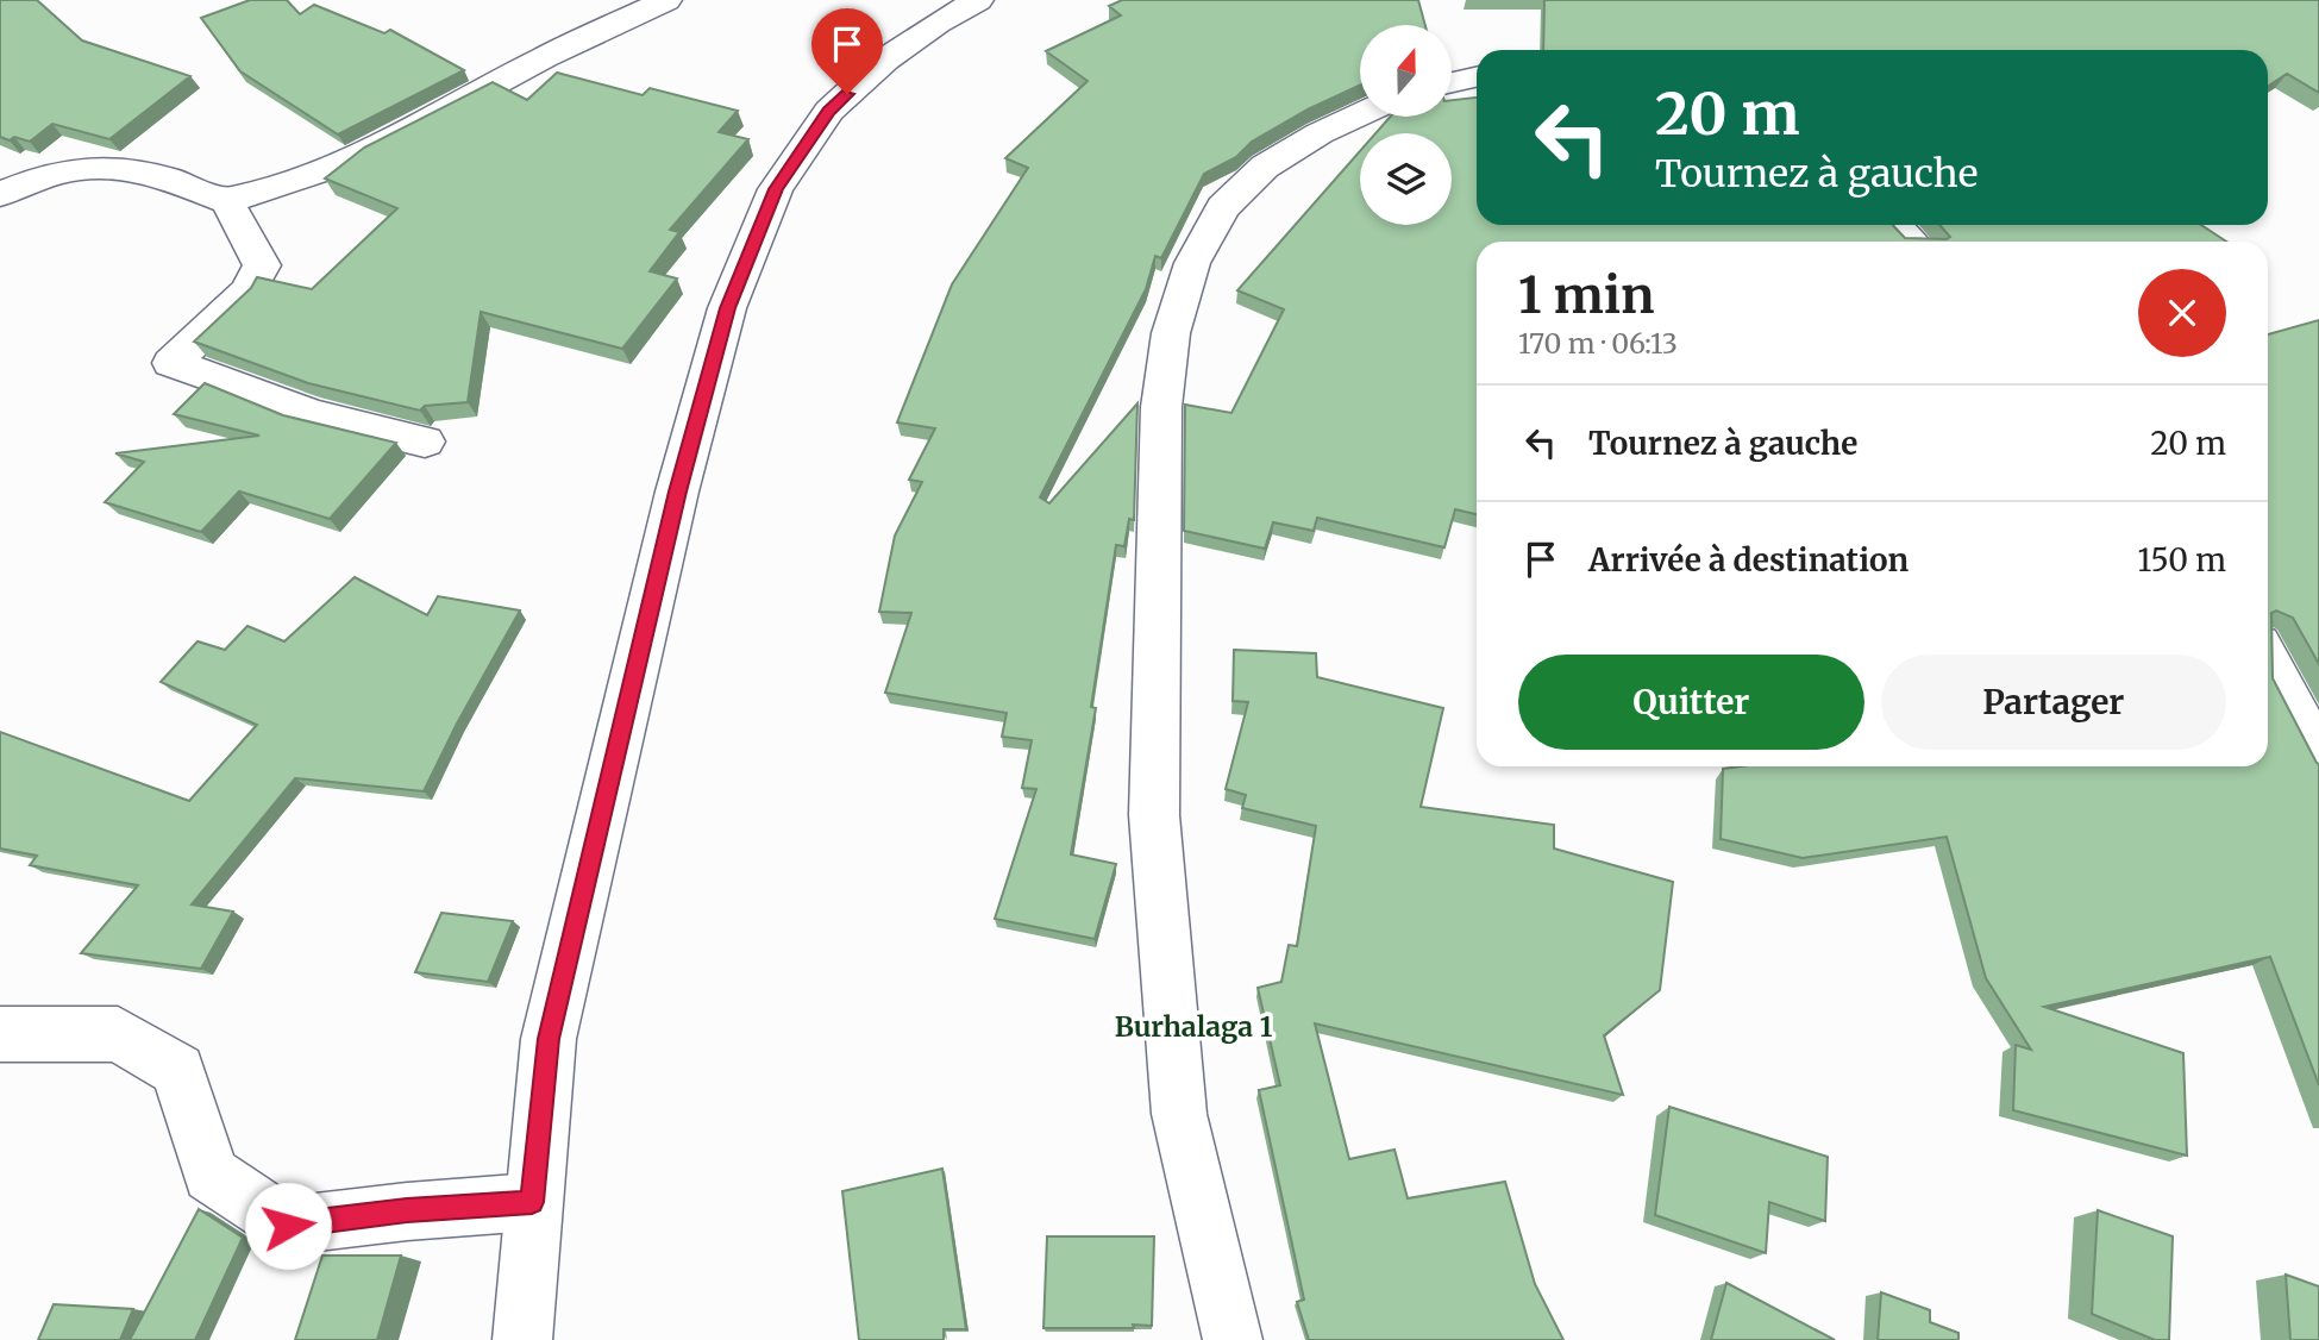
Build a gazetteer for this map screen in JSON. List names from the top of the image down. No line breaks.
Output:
{"districts":["Burhalaga 1"],"north":"top","page":{"turn":["20 m","Tournez à gauche"],"heading":["1 min","170 m · 06:13"],"list":[{"name":"Tournez à gauche","value":"20 m"},{"name":"Arrivée à destination","value":"150 m"}],"buttons":["Quitter","Partager"]}}
